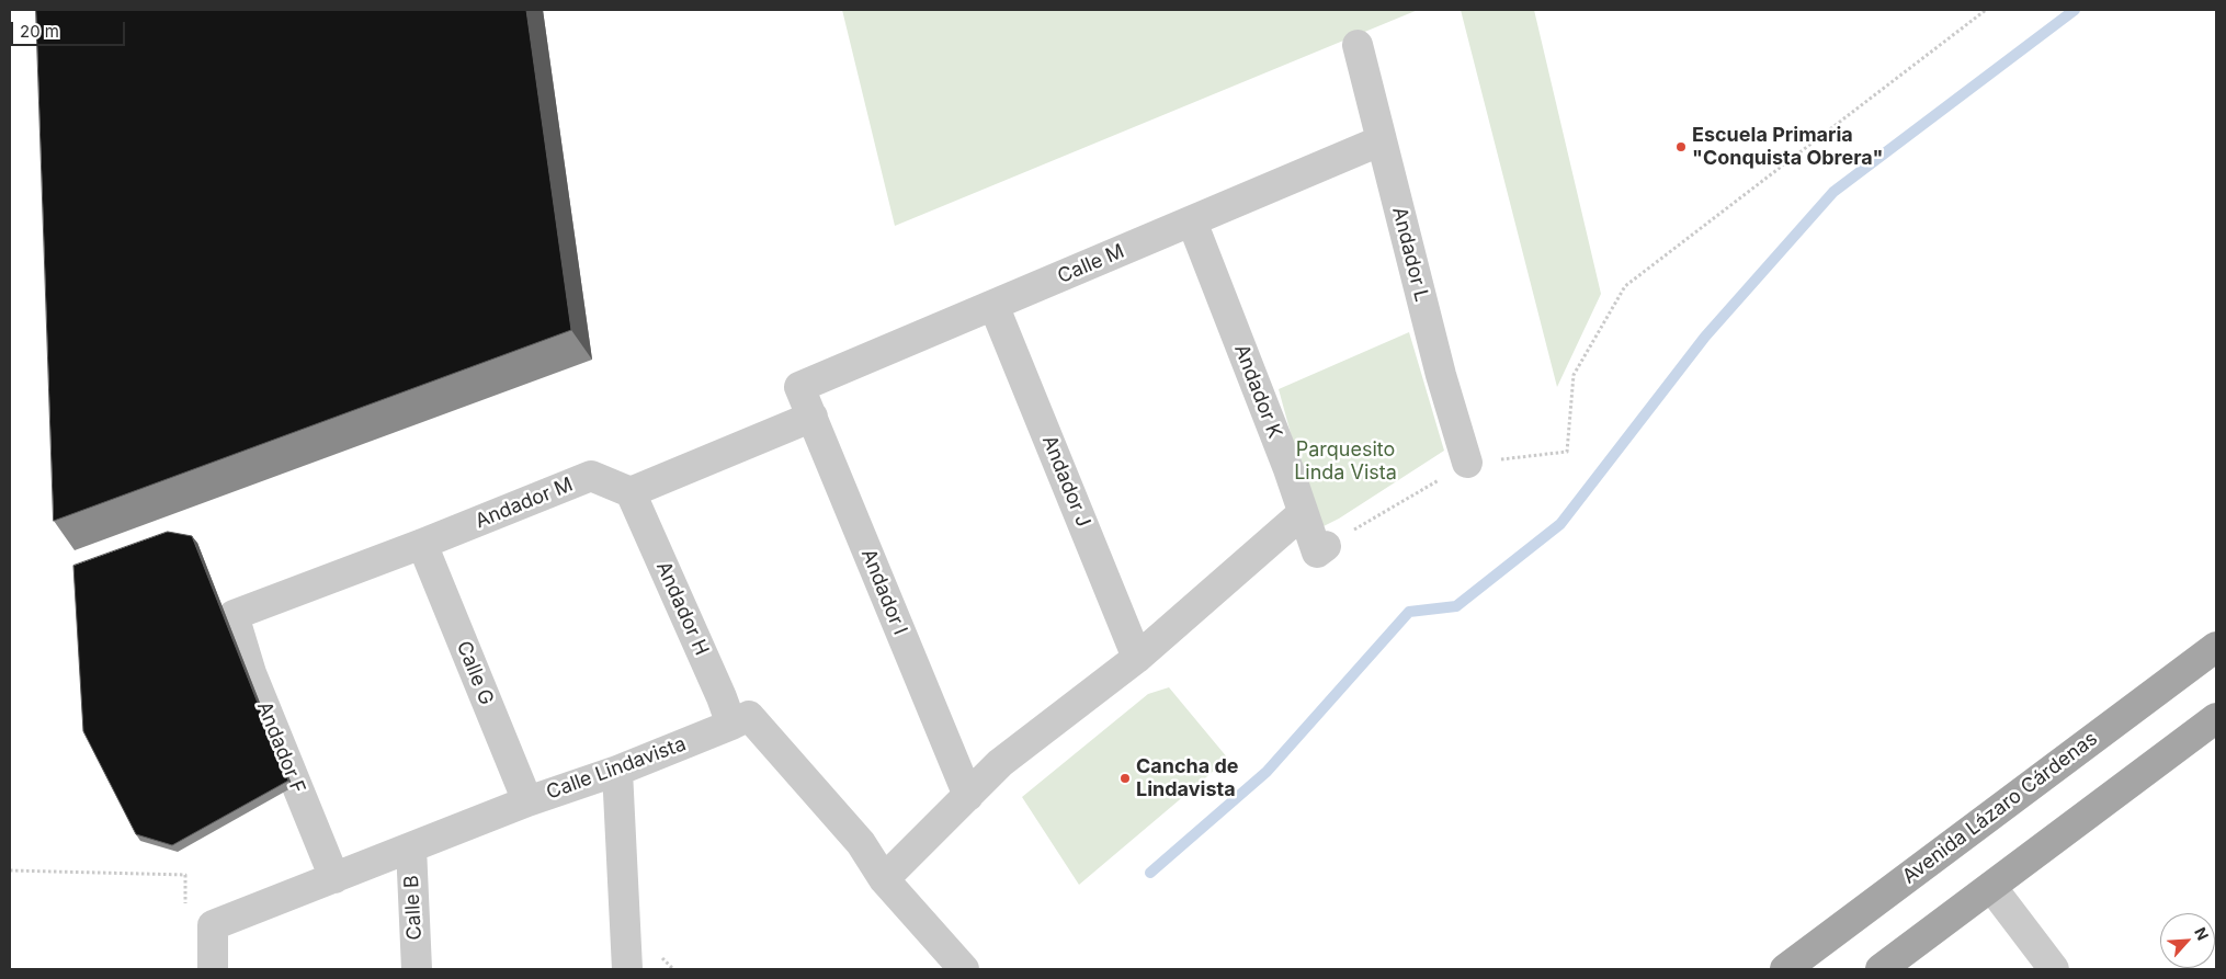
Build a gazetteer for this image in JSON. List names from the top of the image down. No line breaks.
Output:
{"streets":{"main road":["Avenida Lázaro Cárdenas"],"street":["Andador L","Calle M","Andador K","Andador J","Andador M","Andador I","Andador H","Calle G","Andador F","Calle Lindavista","Calle B"]},"crossings":[["Andador L","Calle M"],["Calle M","Andador K"],["Calle M","Andador J"],["Calle M","Andador I"],["Andador M","Andador H"],["Andador M","Calle G"],["Andador M","Andador F"],["Andador H","Calle Lindavista"],["Calle G","Calle Lindavista"],["Andador F","Calle Lindavista"],["Calle Lindavista","Calle B"]],"parks":["Parquesito Linda Vista"],"places":["Escuela Primaria \"Conquista Obrera\"","Cancha de Lindavista"],"scale_bar":"20 m","north":"top right"}
